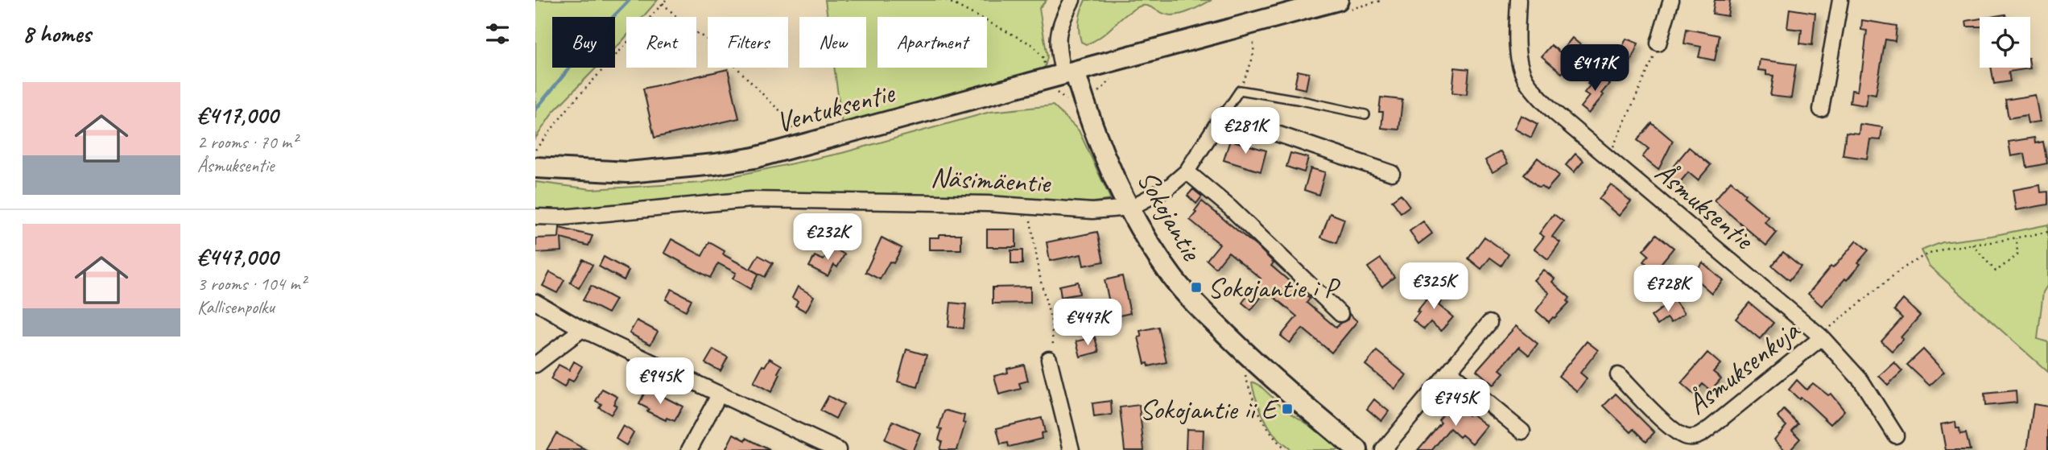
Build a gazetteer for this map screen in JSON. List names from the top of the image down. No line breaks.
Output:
{"streets":{"main road":["Ventuksentie","Sokojantie"],"street":["Näsimäentie","Åsmuksentie","Åsmuksenkuja"]},"crossings":[["Ventuksentie","Sokojantie"],["Näsimäentie","Sokojantie"],["Åsmuksentie","Åsmuksenkuja"]],"places":{"transit":["Sokojantie i P","Sokojantie ii E"]},"page":{"heading":"8 homes","chip":["Buy","Rent","Filters","New","Apartment"],"price":["€417K","€281K","€232K","€325K","€728K","€447K","€945K","€745K"],"list":[{"name":"€417,000","note":"2 rooms · 70 m² · Åsmuksentie"},{"name":"€447,000","note":"3 rooms · 104 m² · Kallisenpolku"}]}}
